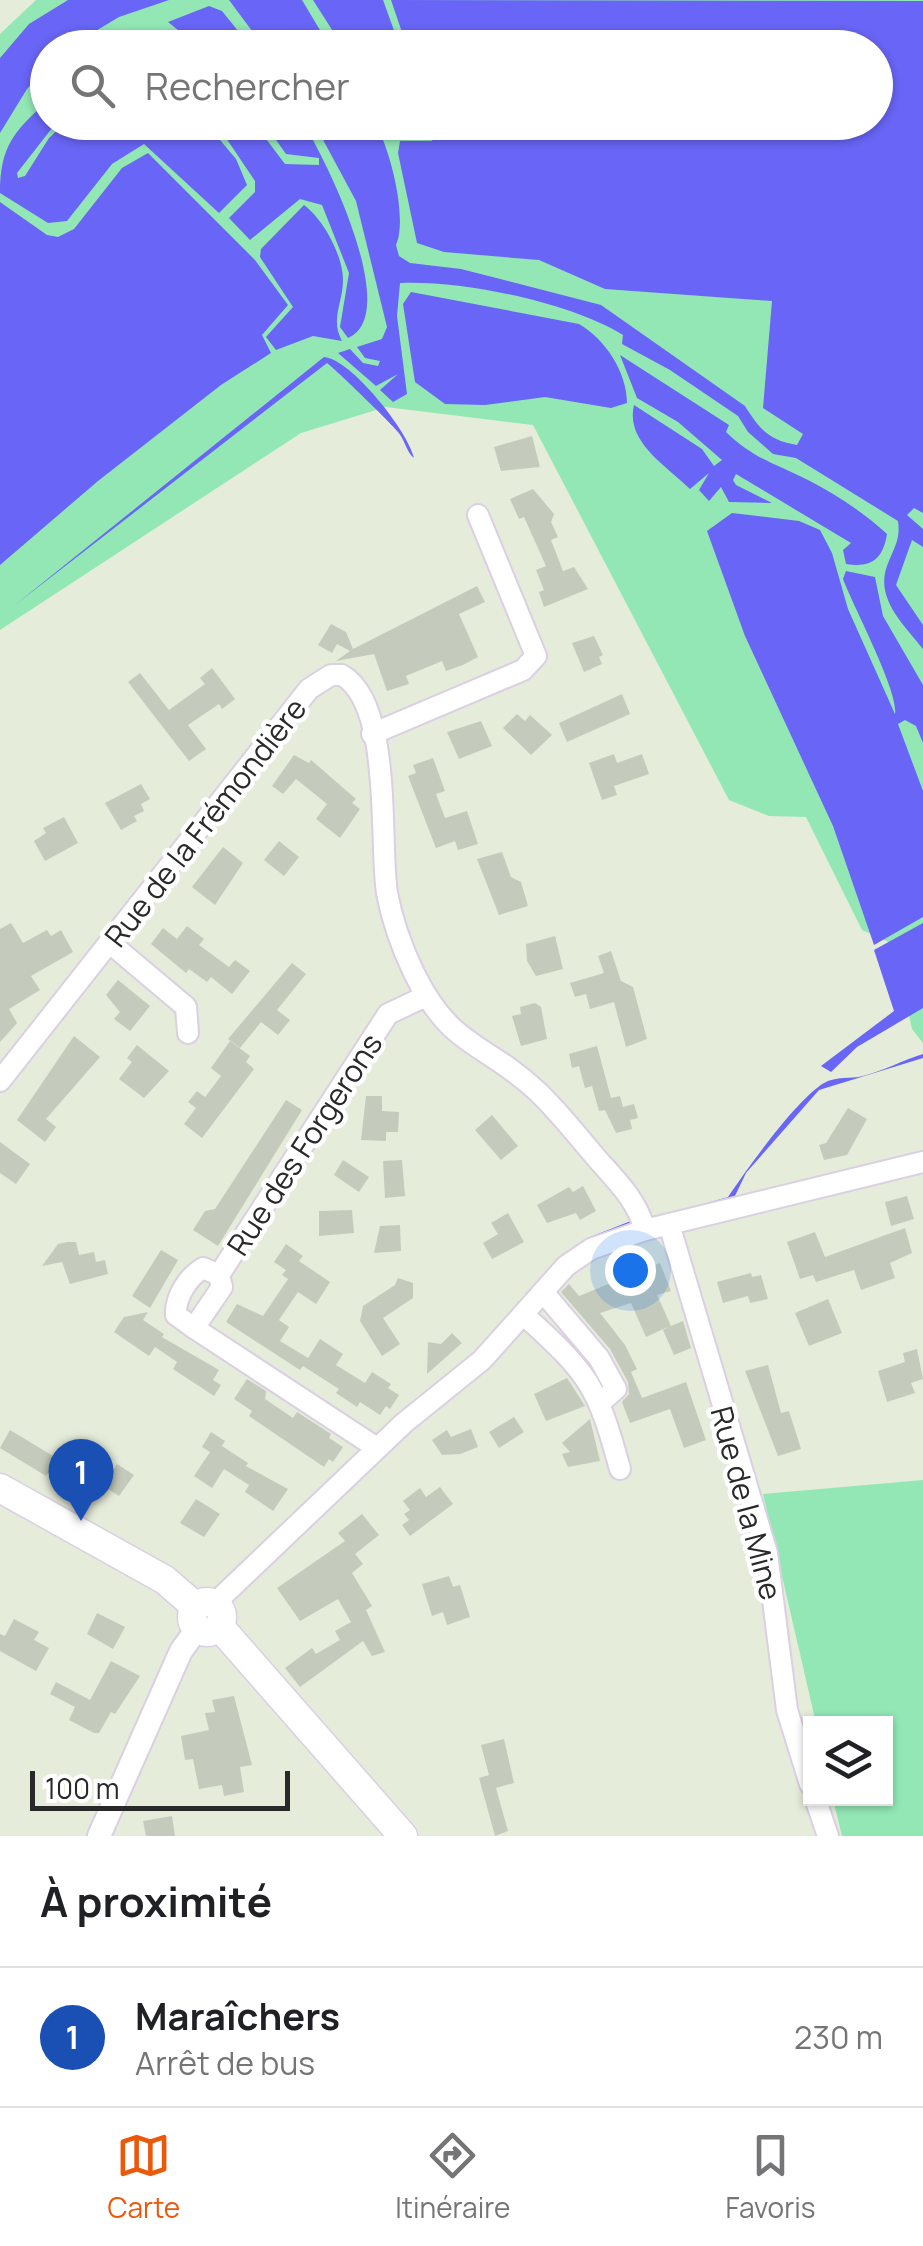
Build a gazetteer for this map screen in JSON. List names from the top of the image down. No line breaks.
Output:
{"streets":{"street":["Rue de la Frémondière","Rue des Forgerons","Rue de la Mine"]},"crossings":[["Rue de la Frémondière","Rue des Forgerons"]],"scale_bar":"100 m","page":{"search":"Rechercher","pins":"1","scale":"100 m","heading":"À proximité","list":[{"mark":"1","name":"Maraîchers","note":"Arrêt de bus","value":"230 m"}],"nav":["Carte","Itinéraire","Favoris"]}}
